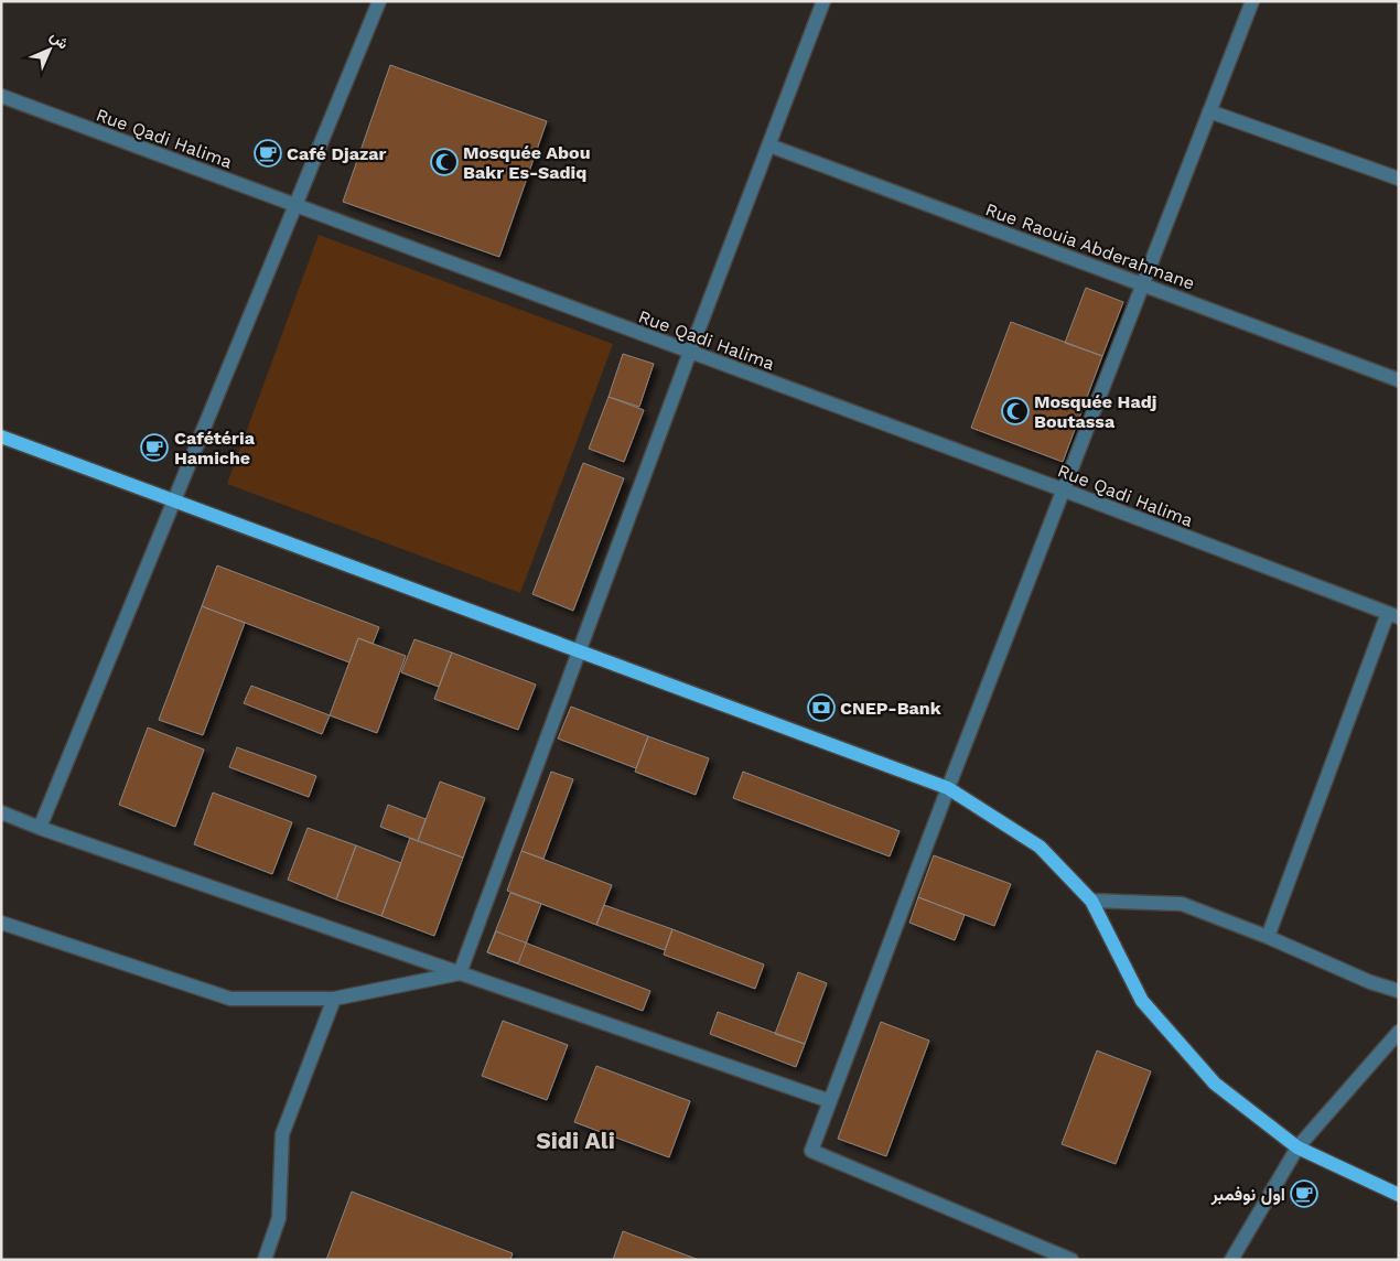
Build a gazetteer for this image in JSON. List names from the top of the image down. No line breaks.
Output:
{"streets":{"street":["Rue Qadi Halima","Rue Raouia Abderahmane"]},"districts":["Sidi Ali"],"places":{"cafe":["Café Djazar","Cafétéria Hamiche","اول نوفمبر"],"mosque":["Mosquée Abou Bakr Es-Sadiq","Mosquée Hadj Boutassa"],"bank":["CNEP-Bank"]},"north":"top right"}
